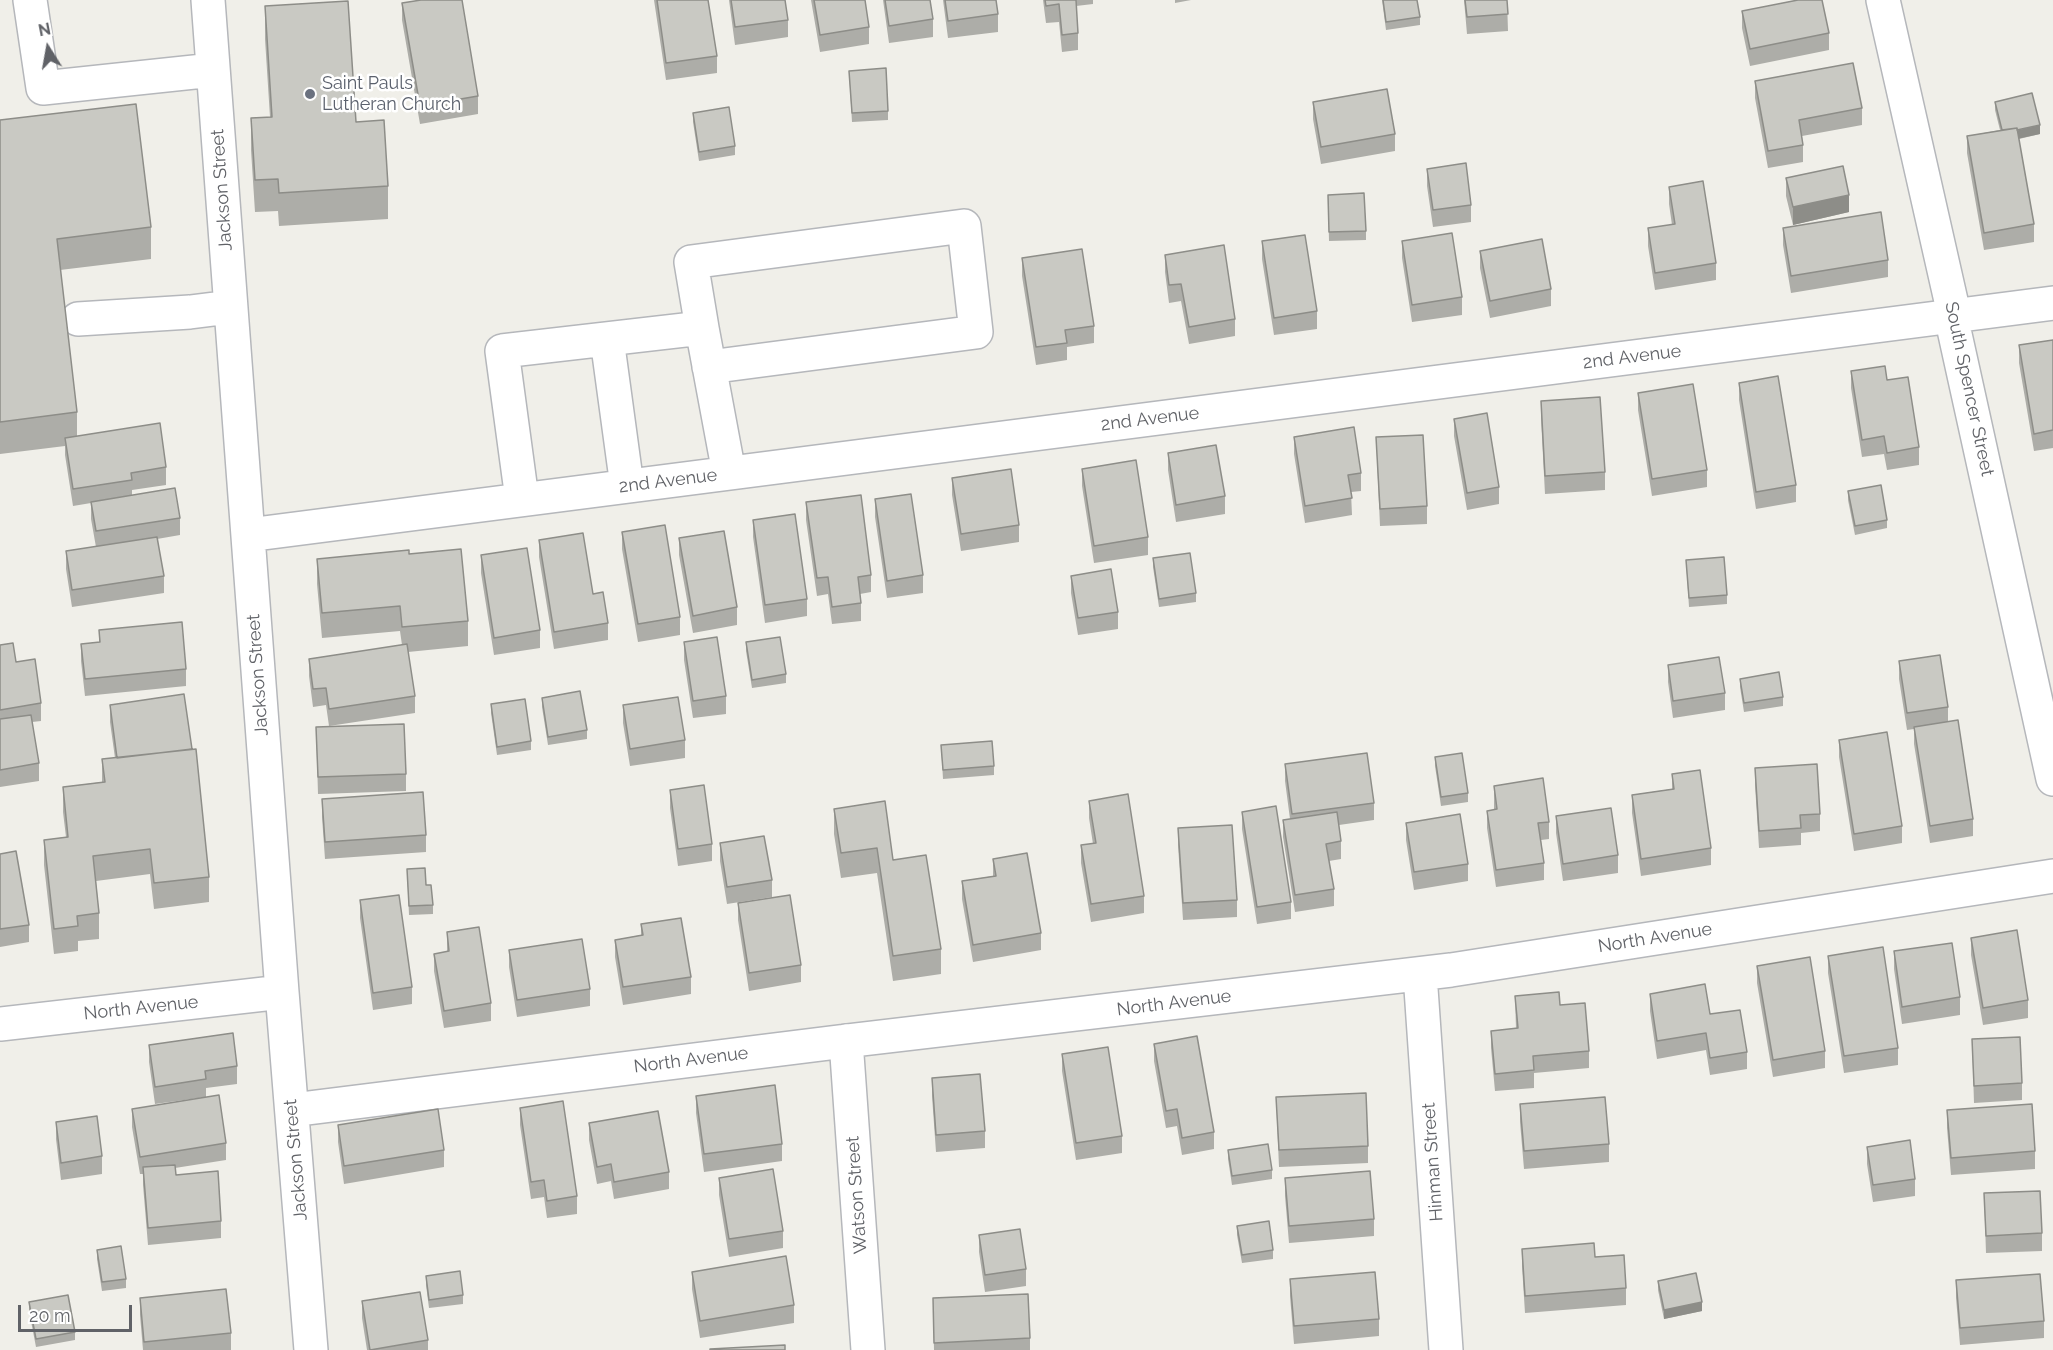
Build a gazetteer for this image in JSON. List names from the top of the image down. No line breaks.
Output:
{"streets":{"street":["Jackson Street","2nd Avenue","South Spencer Street","North Avenue","Hinman Street","Watson Street"]},"crossings":[["Jackson Street","2nd Avenue"],["Jackson Street","North Avenue"],["2nd Avenue","South Spencer Street"],["North Avenue","Hinman Street"],["North Avenue","Watson Street"]],"places":["Saint Pauls Lutheran Church"],"scale_bar":"20 m","north":"top"}
